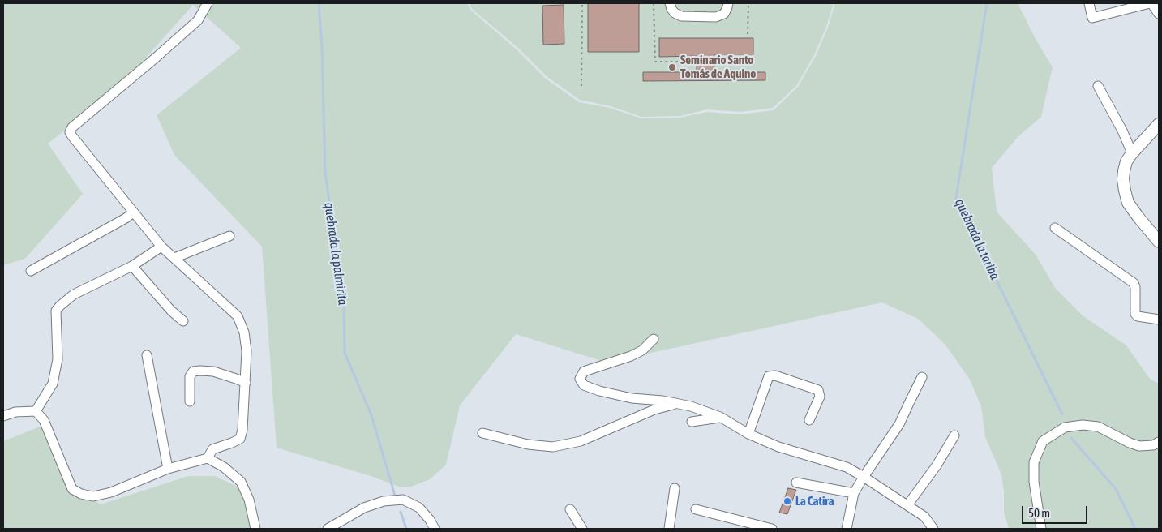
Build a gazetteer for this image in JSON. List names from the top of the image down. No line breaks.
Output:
{"water":["quebrada la tariba","quebrada la palmirita"],"places":["Seminario Santo Tomás de Aquino","La Catira"],"scale_bar":"50 m"}
